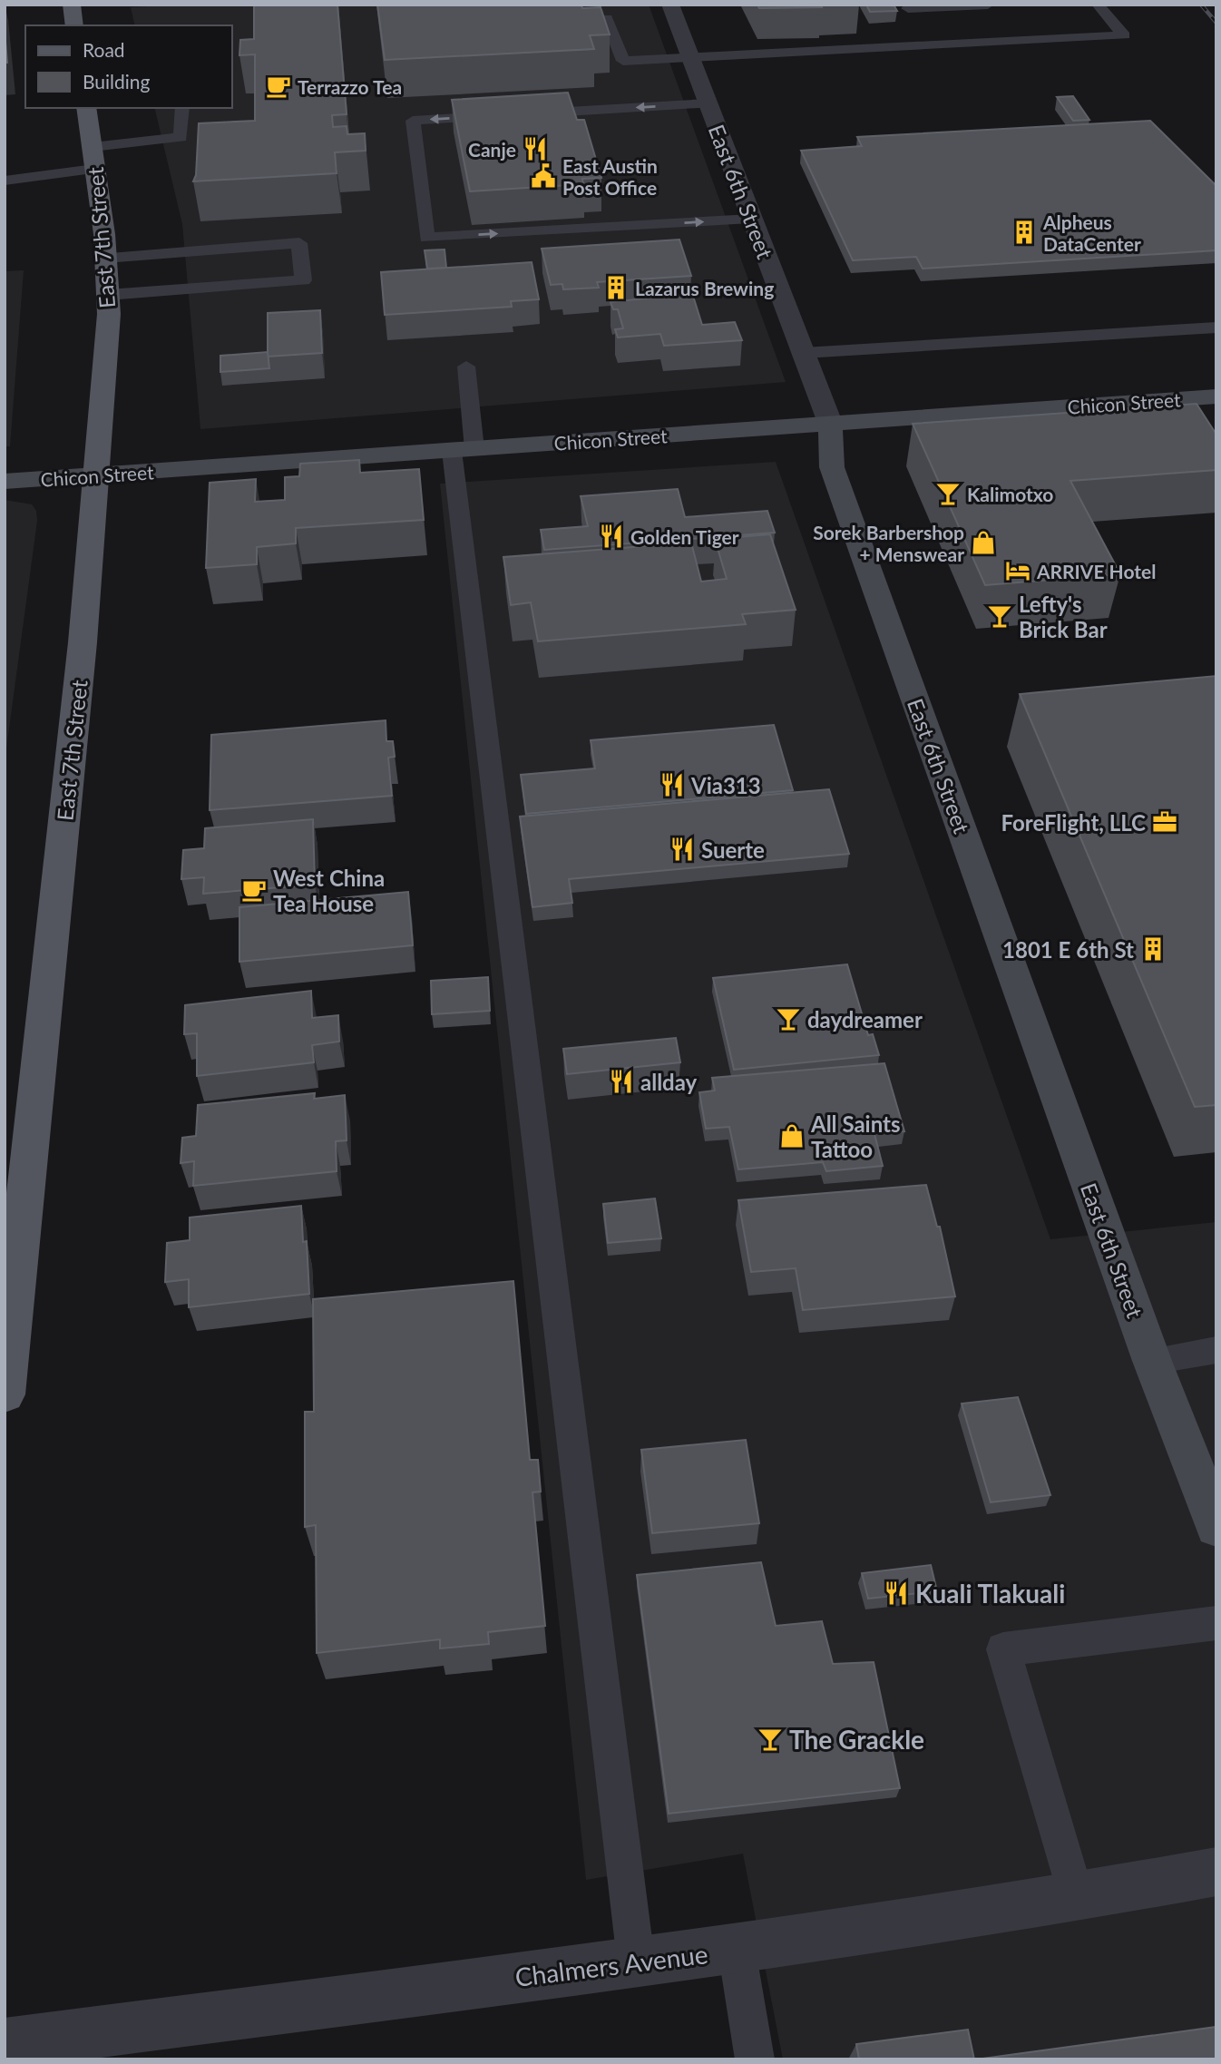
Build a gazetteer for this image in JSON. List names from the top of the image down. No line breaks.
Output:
{"streets":{"main road":["East 7th Street"],"street":["East 6th Street","Chicon Street","Chalmers Avenue"]},"crossings":[["East 6th Street","Chicon Street"],["East 7th Street","Chicon Street"]],"places":{"cafe":["Terrazzo Tea","West China Tea House"],"restaurant":["Canje","Golden Tiger","Via313","Suerte","allday","Kuali Tlakuali"],"public building":["East Austin Post Office"],"building":["Alpheus DataCenter","Lazarus Brewing","1801 E 6th St"],"bar":["Kalimotxo","Lefty's Brick Bar","daydreamer","The Grackle"],"shop":["Sorek Barbershop + Menswear","All Saints Tattoo"],"hotel":["ARRIVE Hotel"],"office":["ForeFlight, LLC"]},"legend":["Road","Building"]}
